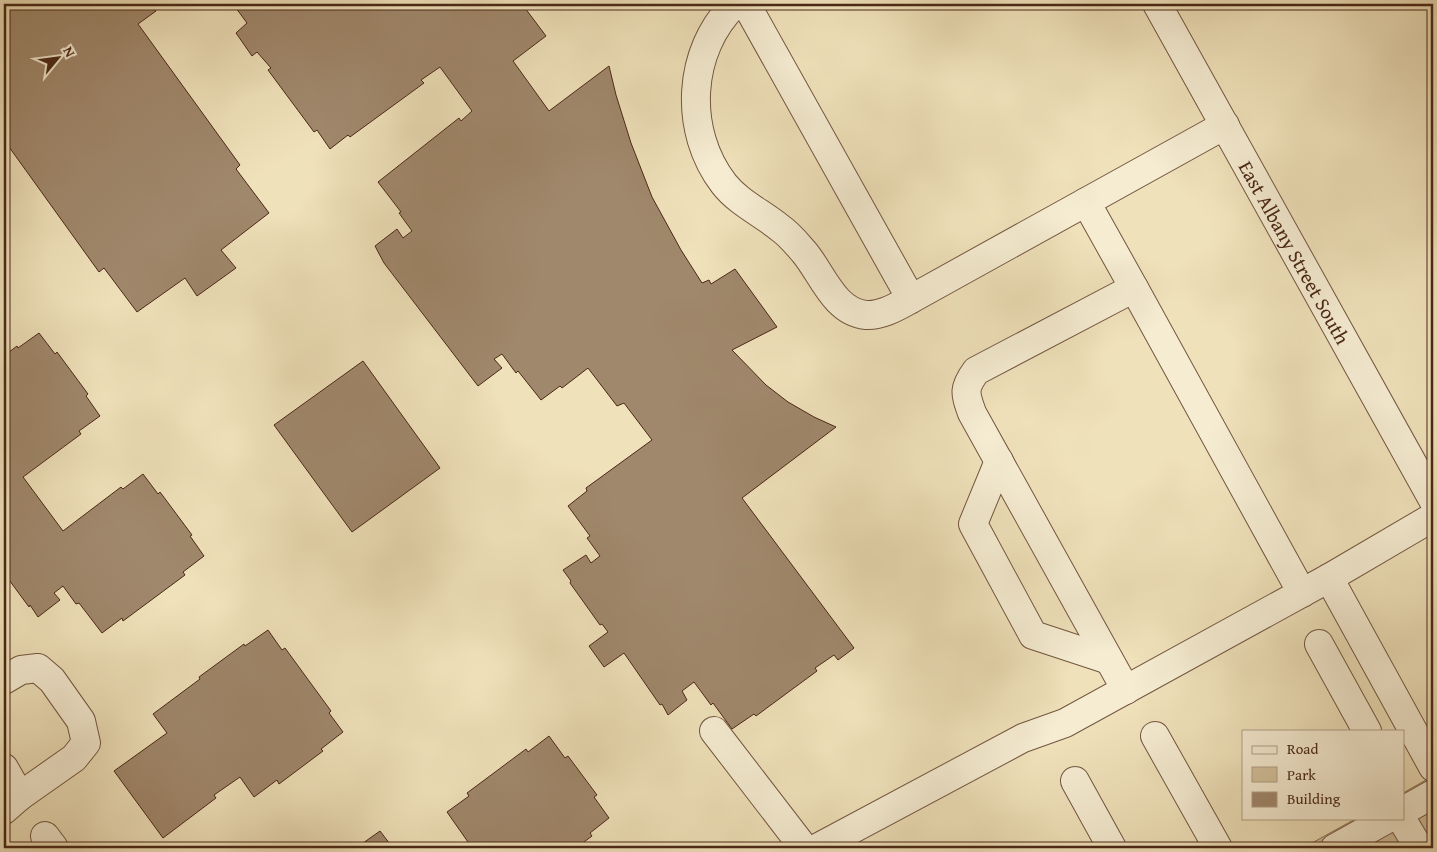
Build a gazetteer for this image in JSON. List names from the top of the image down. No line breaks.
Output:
{"streets":{"street":["East Albany Street South"]},"legend":["Road","Park","Building"],"north":"top right"}
